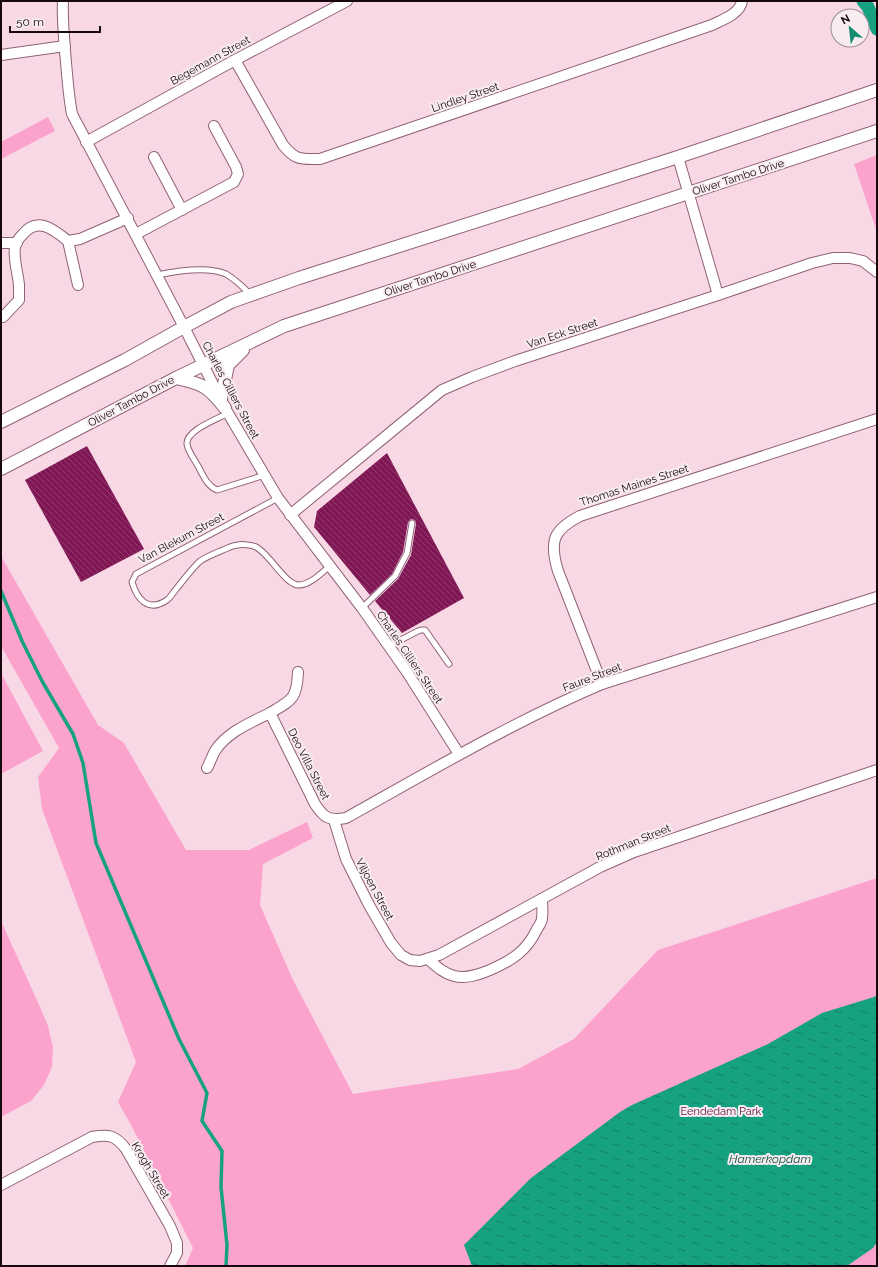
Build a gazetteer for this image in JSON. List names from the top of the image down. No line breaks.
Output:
{"streets":{"street":["Begemann Street","Lindley Street","Oliver Tambo Drive","Van Eck Street","Charles Cilliers Street","Thomas Maines Street","Faure Street","Deo Villa Street","Rothman Street","Viljoen Street","Krogh Street"],"lane":["Van Blekum Street"]},"crossings":[["Begemann Street","Lindley Street"],["Begemann Street","Charles Cilliers Street"],["Oliver Tambo Drive","Charles Cilliers Street"],["Van Eck Street","Charles Cilliers Street"],["Charles Cilliers Street","Van Blekum Street"],["Charles Cilliers Street","Faure Street"],["Thomas Maines Street","Faure Street"],["Faure Street","Deo Villa Street"],["Faure Street","Viljoen Street"],["Deo Villa Street","Viljoen Street"],["Rothman Street","Viljoen Street"]],"water":["Hamerkopdam"],"parks":["Eendedam Park"],"scale_bar":"50 m","north":"top left"}
